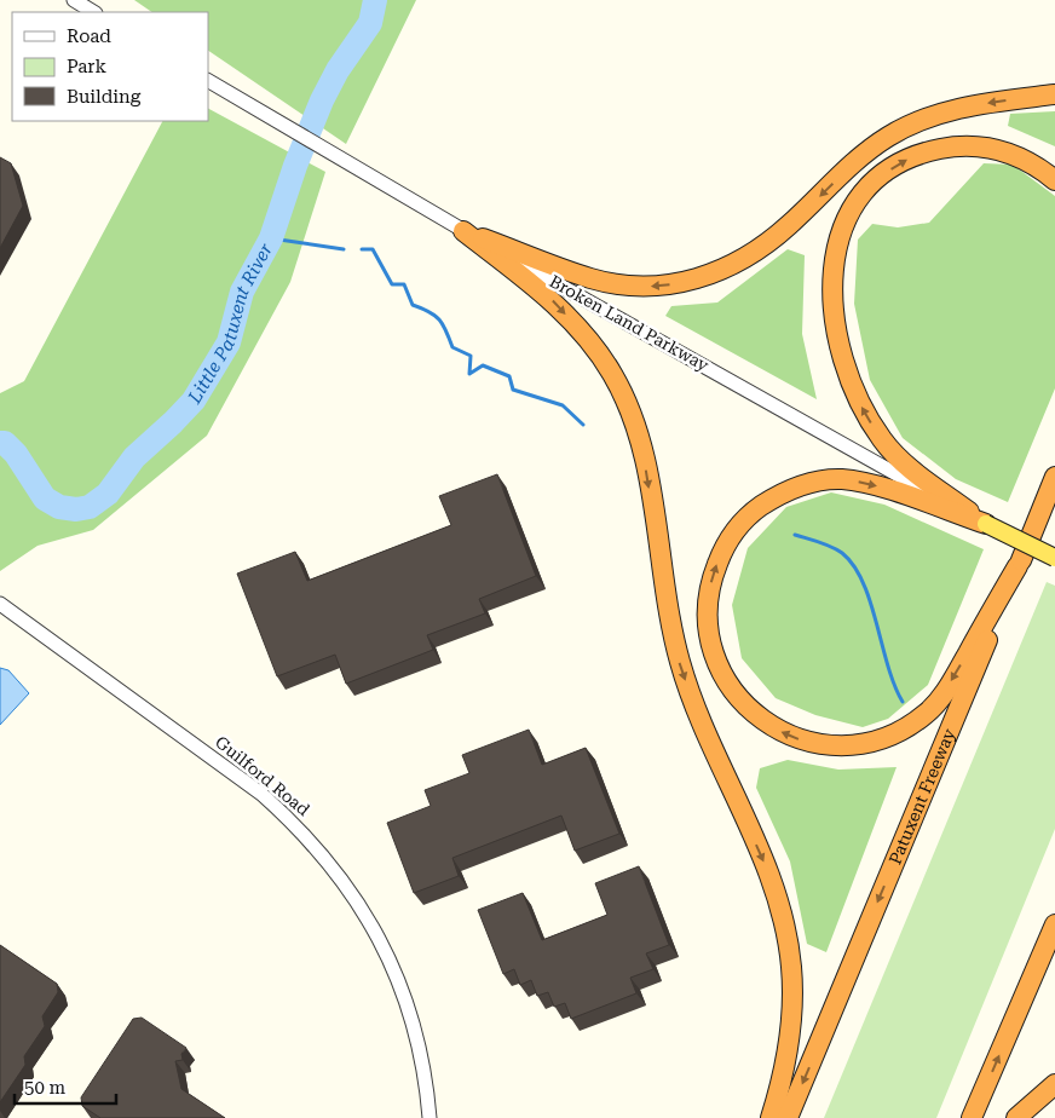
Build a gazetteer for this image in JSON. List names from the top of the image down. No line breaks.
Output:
{"streets":{"highway":["Patuxent Freeway"],"main road":["Broken Land Parkway"],"street":["Guilford Road"]},"water":["Little Patuxent River"],"legend":["Road","Park","Building"],"scale_bar":"50 m"}
